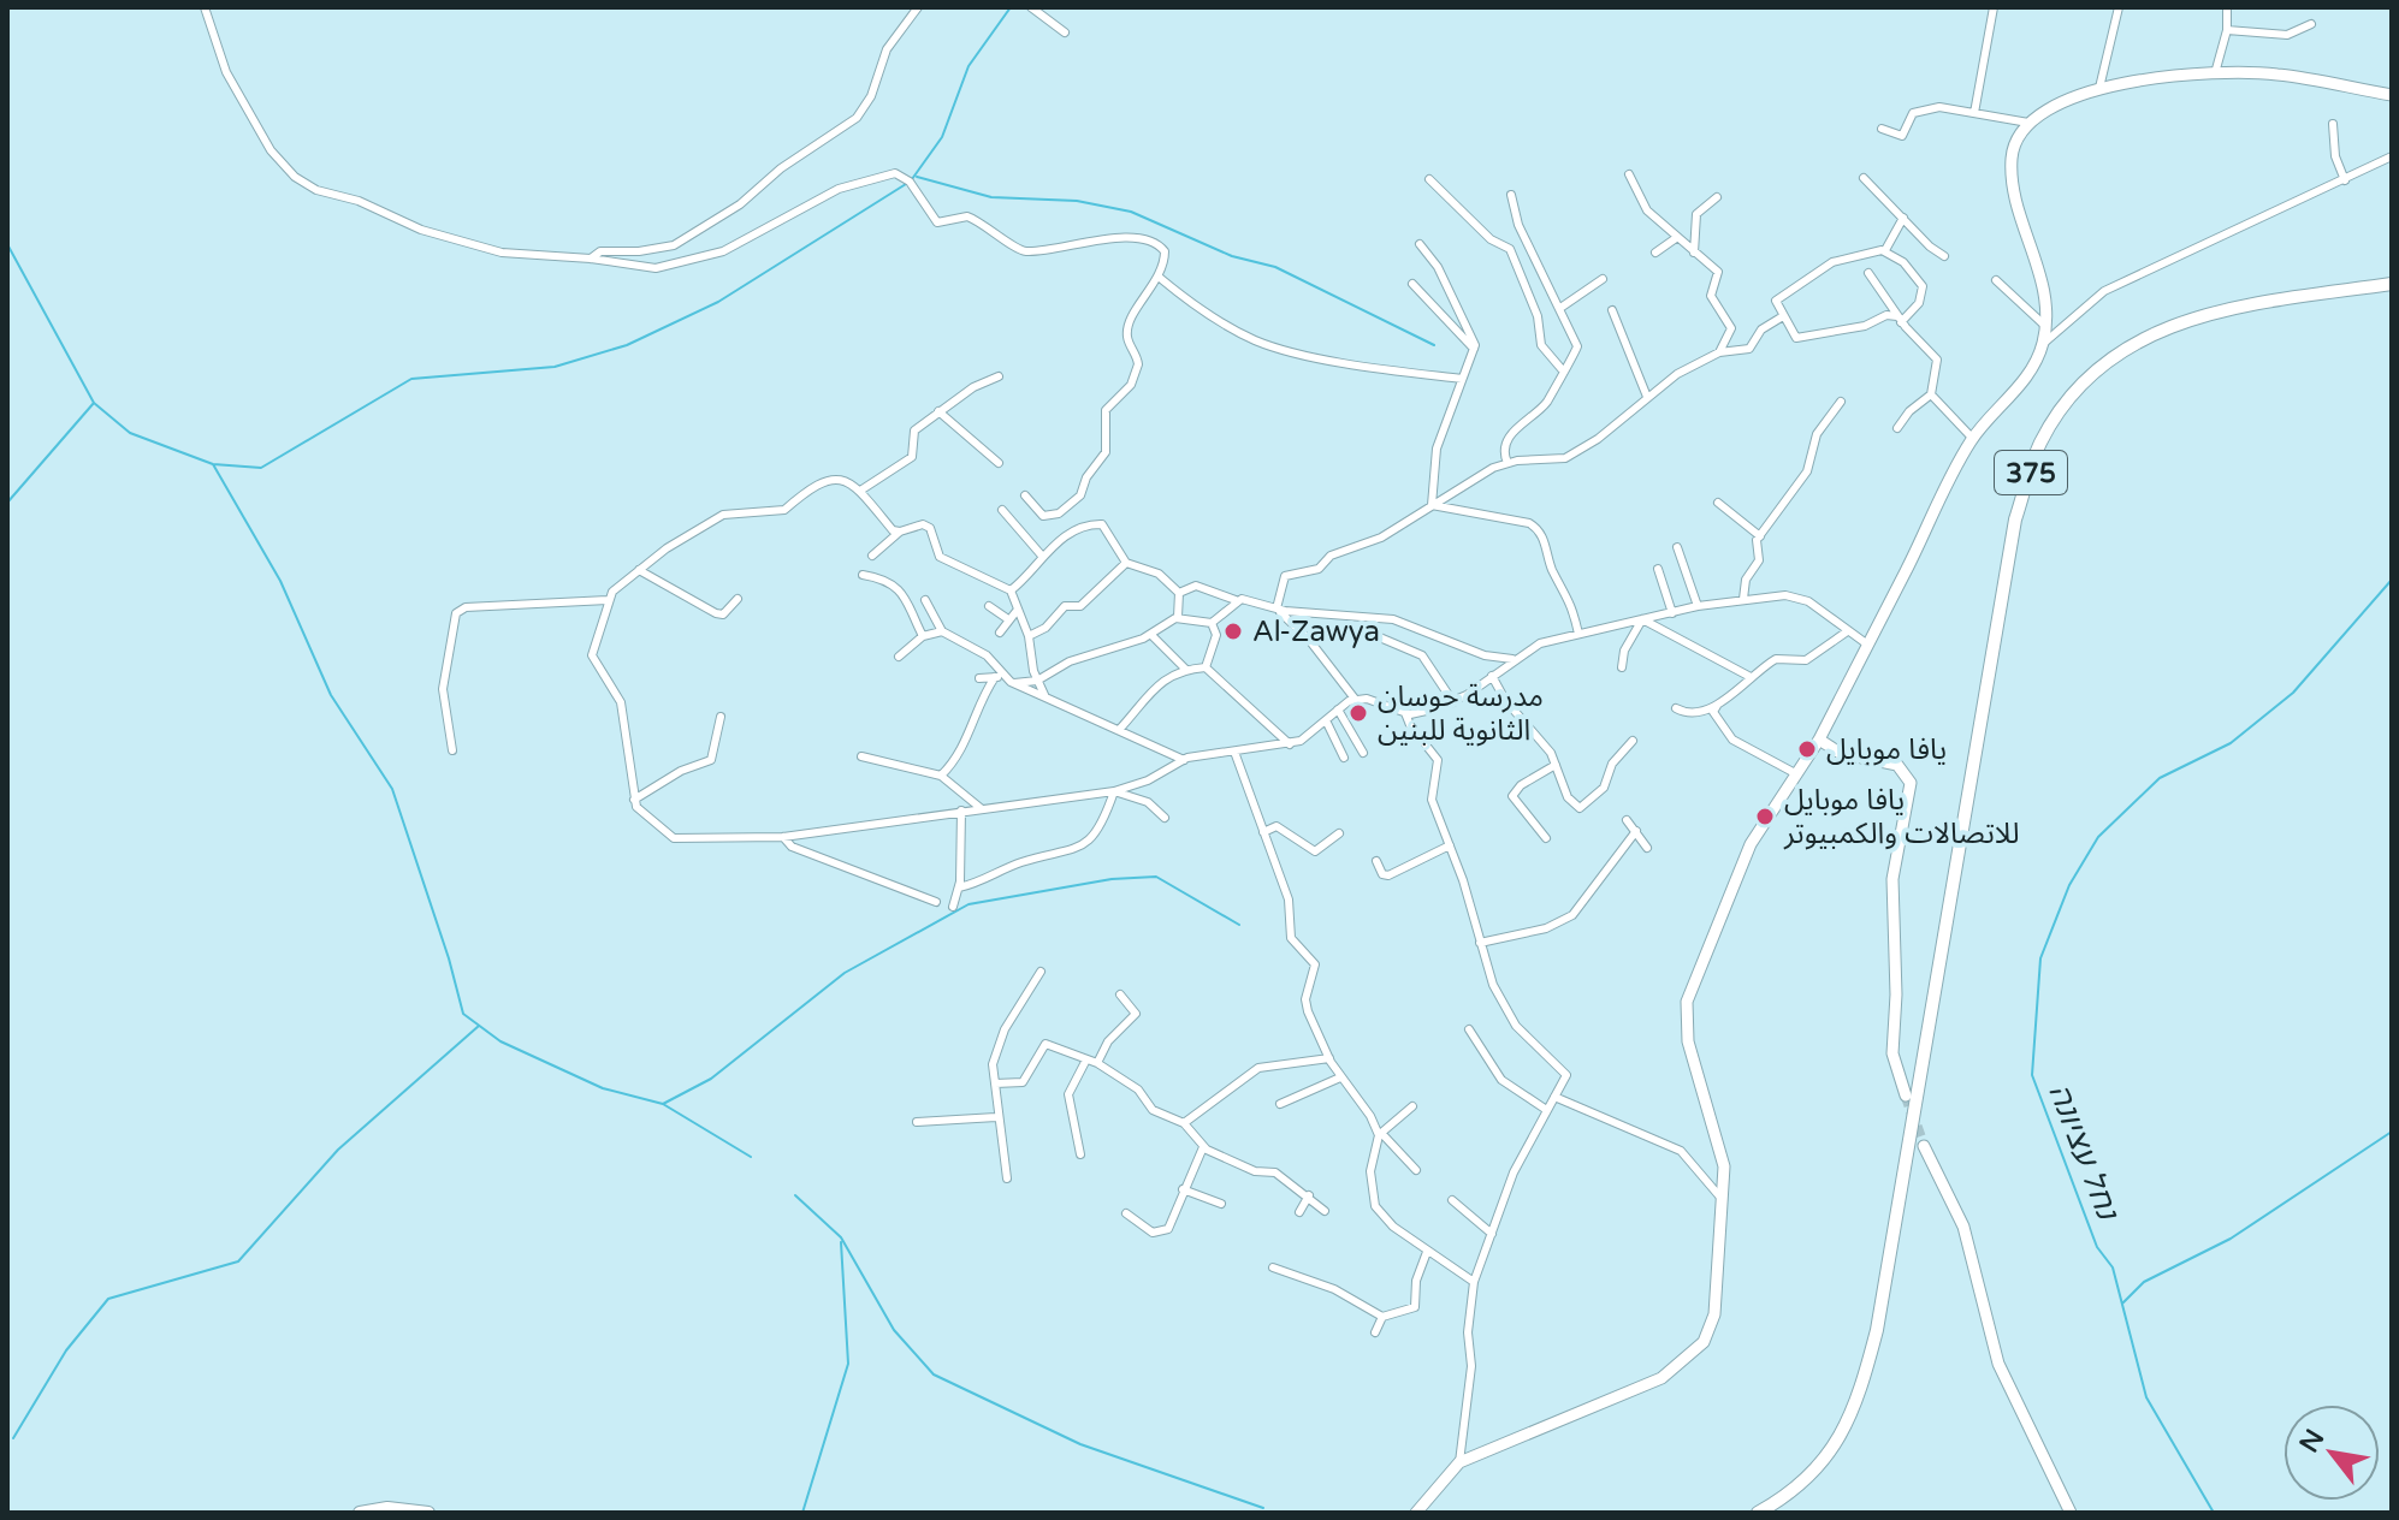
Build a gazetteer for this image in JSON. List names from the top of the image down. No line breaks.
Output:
{"streets":{"main road":["375"]},"water":["נחל עציונה"],"places":["Al-Zawya","مدرسة حوسان الثانوية للبنين","يافا موبايل","يافا موبايل للاتصالات والكمبيوتر"],"north":"top left"}
